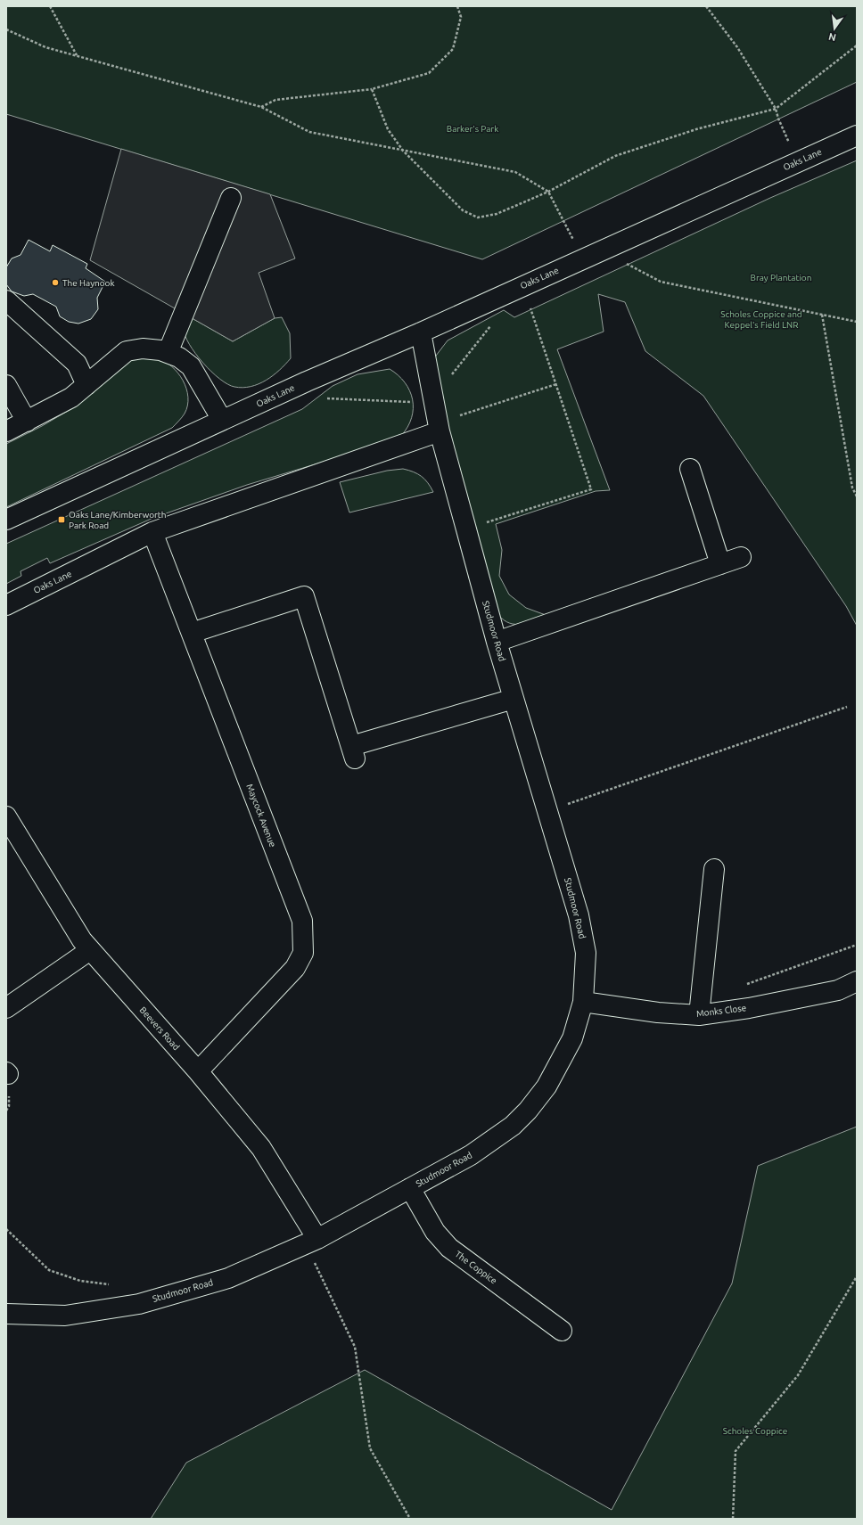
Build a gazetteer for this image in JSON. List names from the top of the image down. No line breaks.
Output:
{"streets":{"street":["Oaks Lane","Studmoor Road","Maycock Avenue","Monks Close","Beevers Road","The Coppice"]},"crossings":[["Oaks Lane","Studmoor Road"],["Oaks Lane","Maycock Avenue"],["Studmoor Road","Monks Close"],["Studmoor Road","Beevers Road"],["Studmoor Road","The Coppice"],["Maycock Avenue","Beevers Road"]],"parks":["Barker's Park","Bray Plantation","Scholes Coppice and Keppel's Field LNR","Scholes Coppice"],"places":{"other":["The Haynook"],"transit":["Oaks Lane/Kimberworth Park Road"]},"north":"bottom"}
